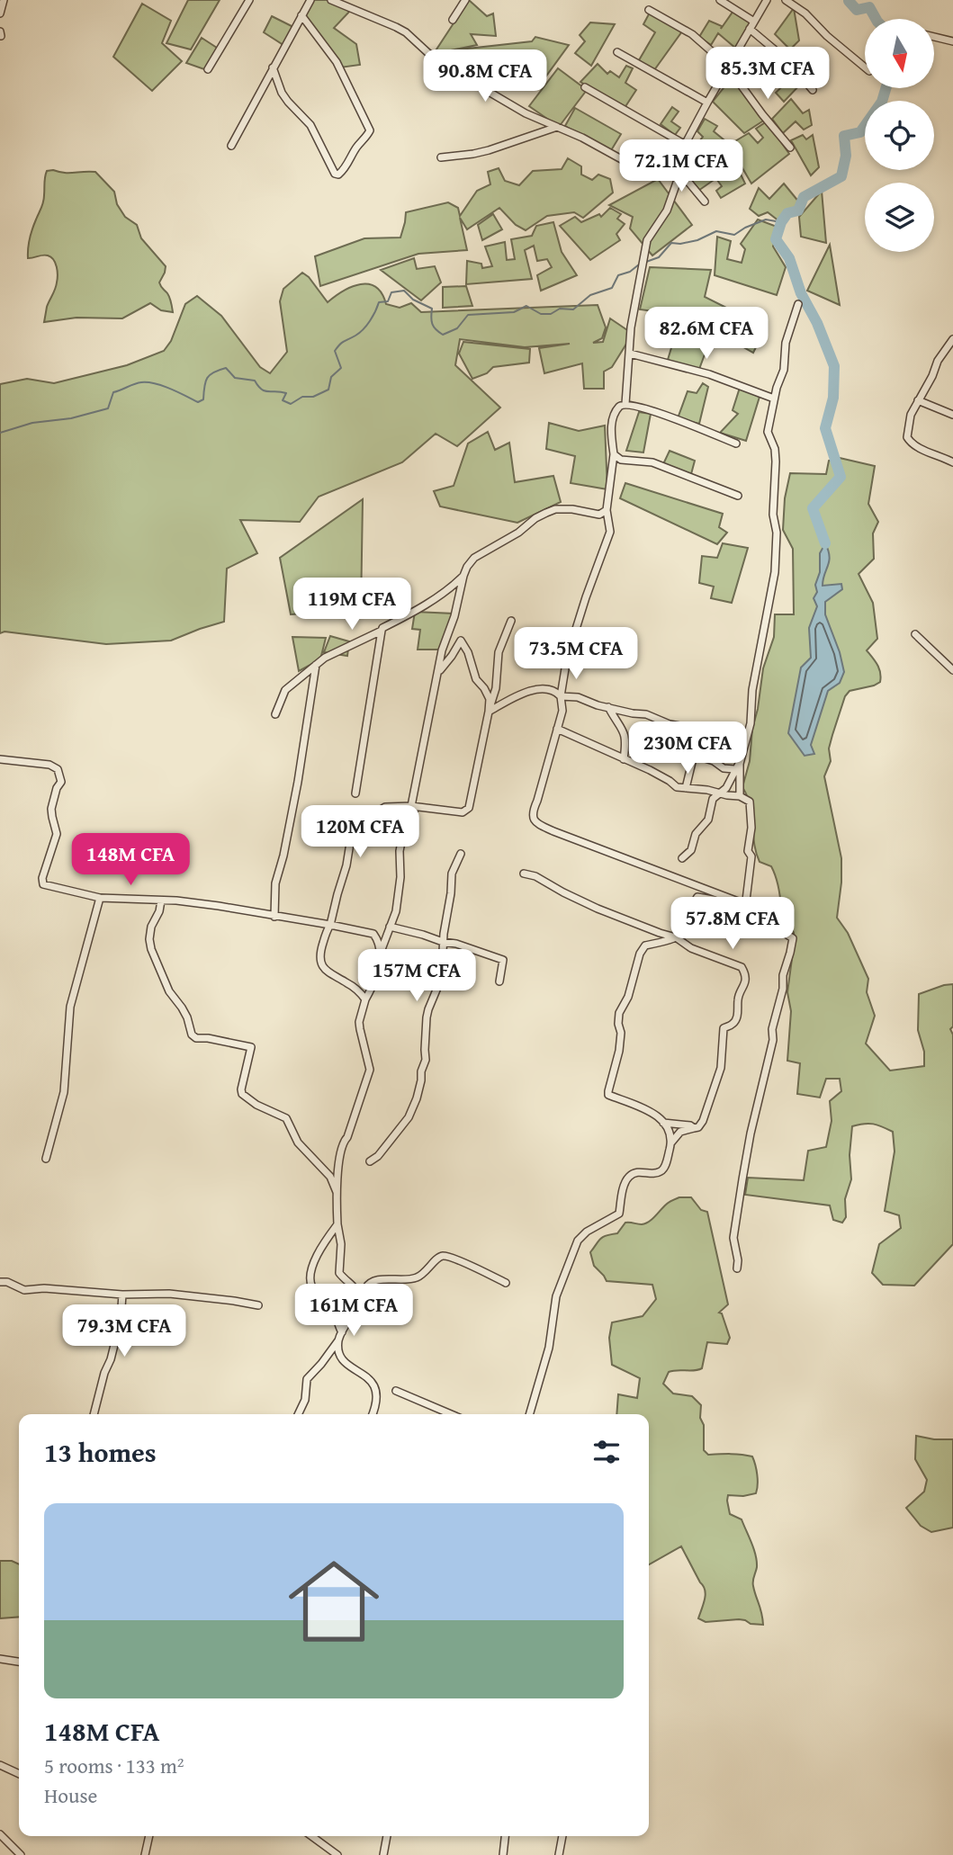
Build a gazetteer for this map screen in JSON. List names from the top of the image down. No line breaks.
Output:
{"north":"bottom","page":{"price":["85.3M CFA","90.8M CFA","72.1M CFA","82.6M CFA","119M CFA","73.5M CFA","230M CFA","120M CFA","148M CFA","57.8M CFA","157M CFA","161M CFA","79.3M CFA"],"heading":"13 homes","list":[{"name":"148M CFA","note":"5 rooms · 133 m² · House"}]}}
